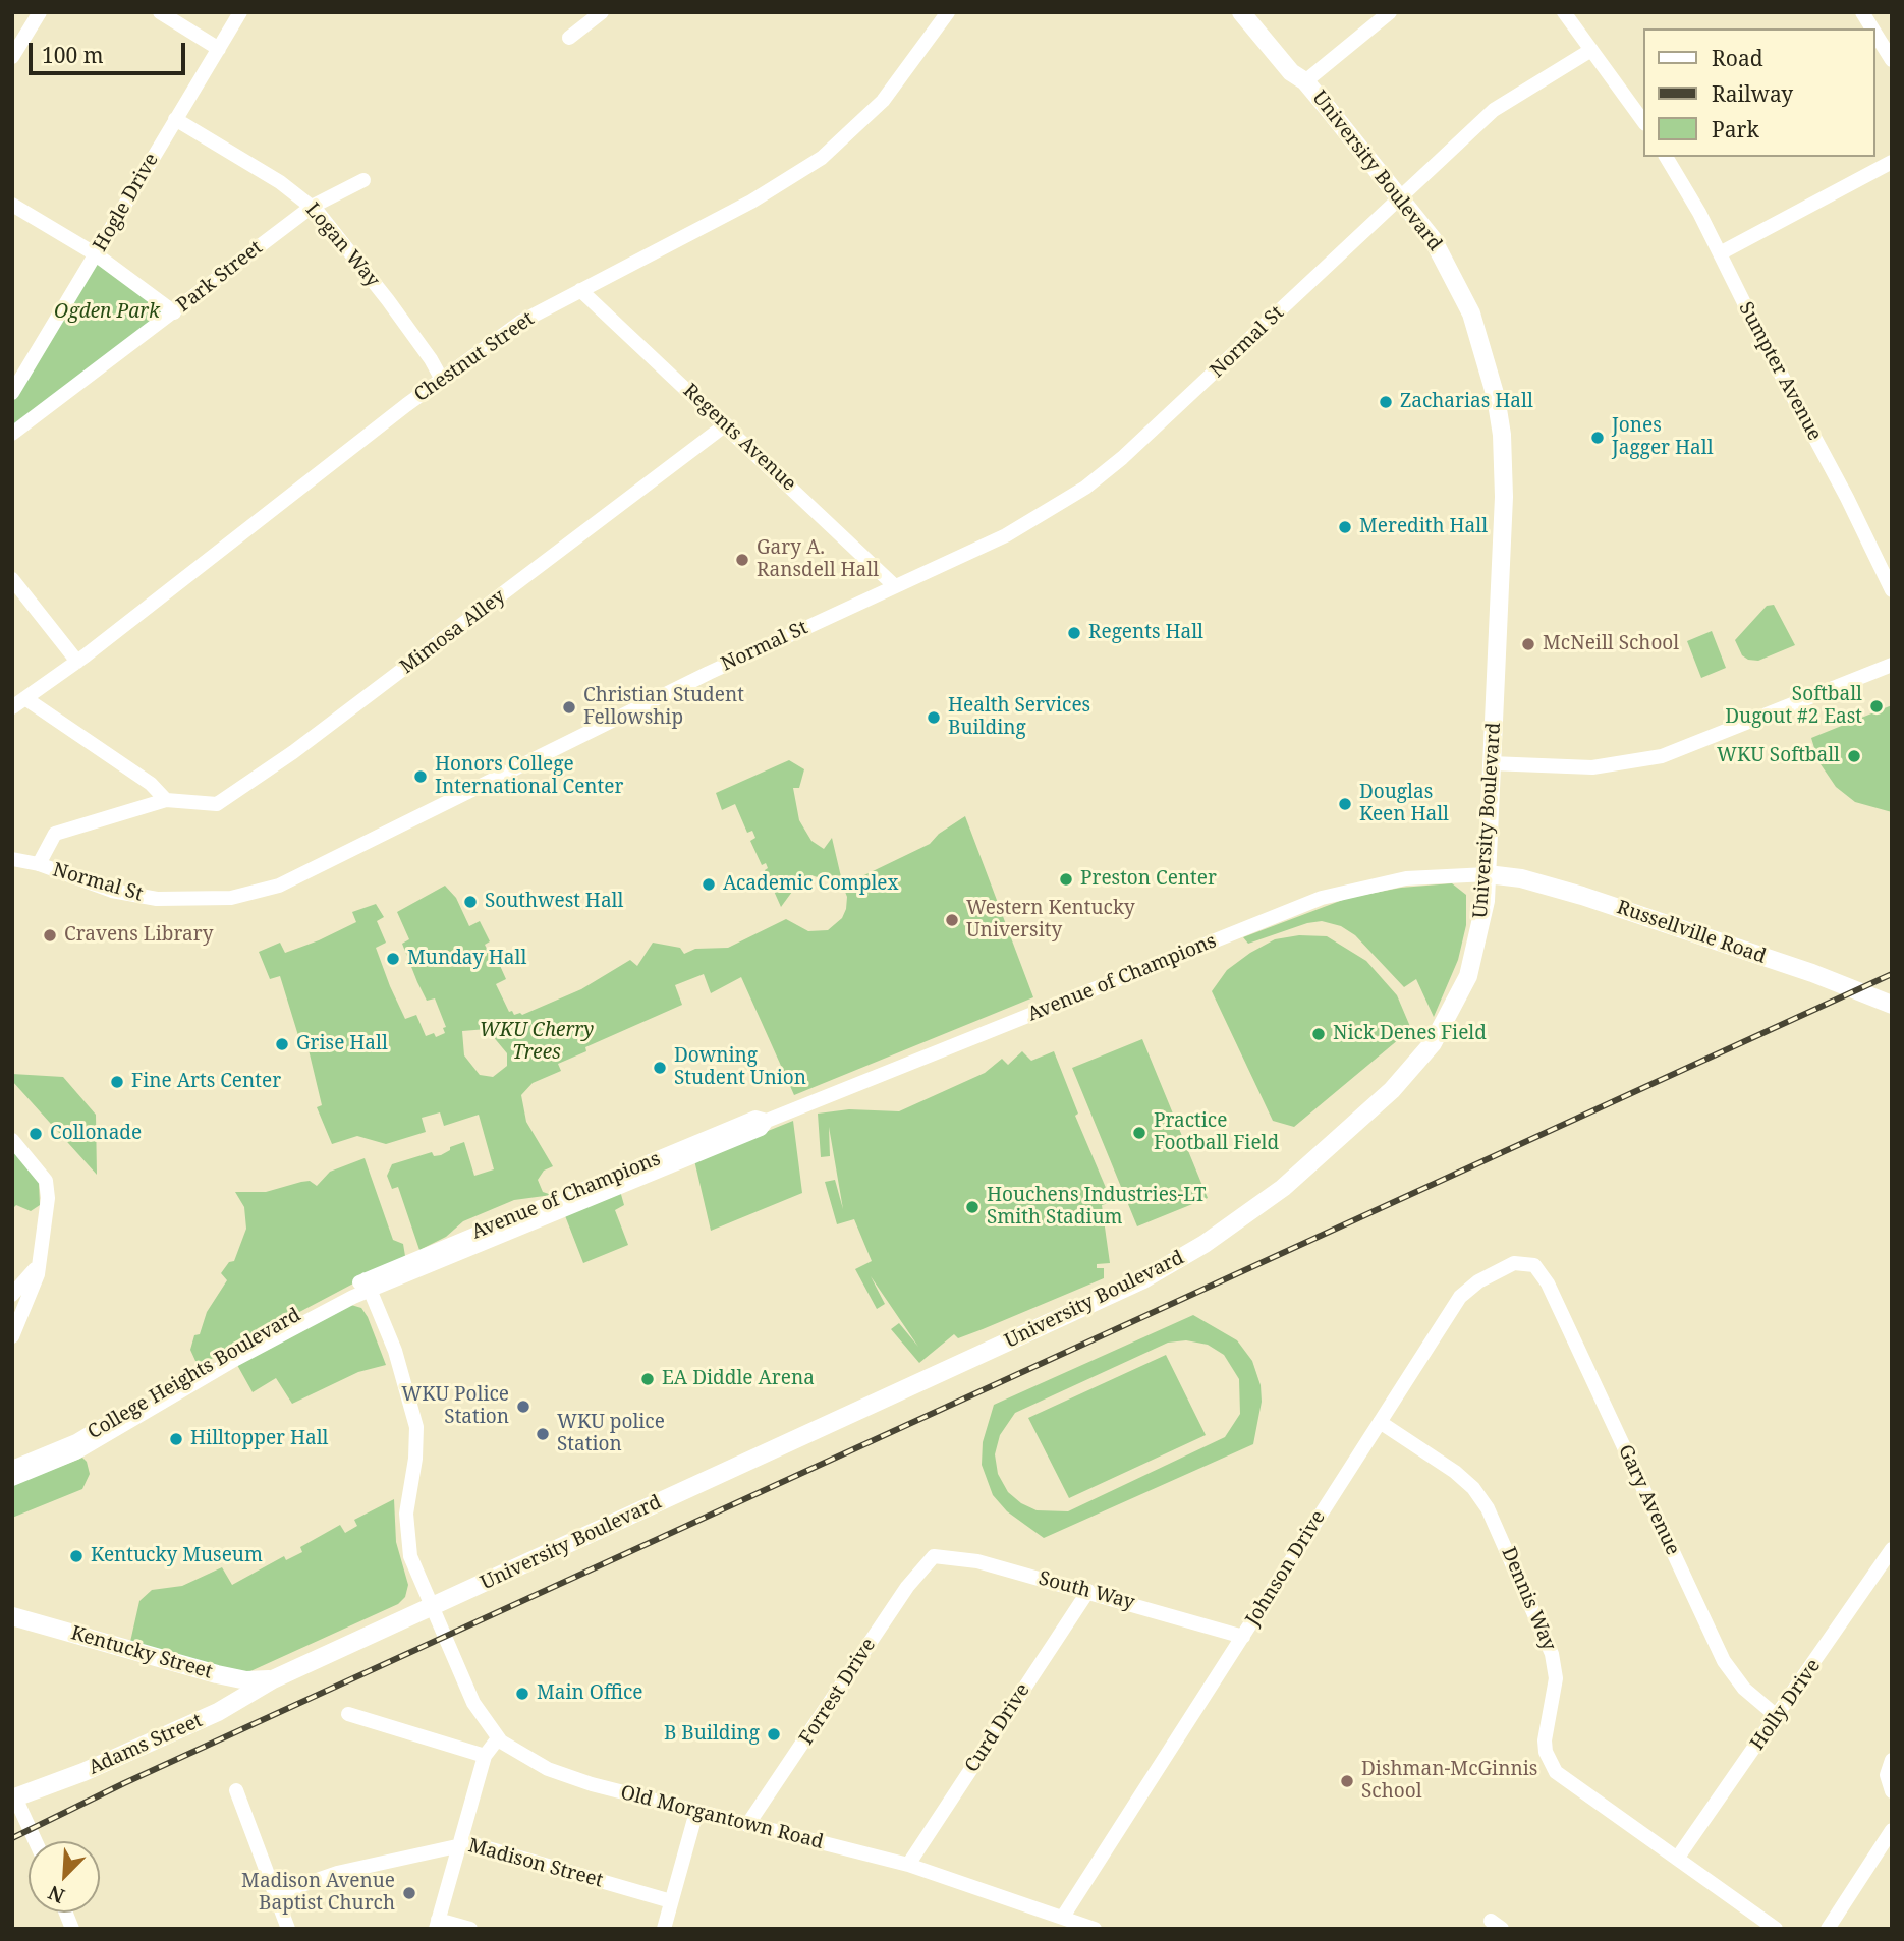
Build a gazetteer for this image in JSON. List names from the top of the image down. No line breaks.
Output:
{"streets":{"main road":["University Boulevard","Russellville Road","Kentucky Street","Adams Street"],"street":["Hogle Drive","Logan Way","Park Street","Normal St","Chestnut Street","Sumpter Avenue","Regents Avenue","Mimosa Alley","Avenue of Champions","College Heights Boulevard","Gary Avenue","Johnson Drive","South Way","Dennis Way","Forrest Drive","Holly Drive","Curd Drive","Old Morgantown Road","Madison Street"]},"crossings":[["University Boulevard","Normal St"],["University Boulevard","Russellville Road"],["University Boulevard","Avenue of Champions"],["University Boulevard","Kentucky Street"],["University Boulevard","Adams Street"],["University Boulevard","Old Morgantown Road"],["Hogle Drive","Logan Way"],["Logan Way","Park Street"],["Logan Way","Chestnut Street"],["Normal St","Regents Avenue"],["Normal St","Mimosa Alley"],["Chestnut Street","Regents Avenue"],["Regents Avenue","Mimosa Alley"],["Russellville Road","Avenue of Champions"],["Avenue of Champions","College Heights Boulevard"],["Gary Avenue","Johnson Drive"],["Gary Avenue","Holly Drive"],["Johnson Drive","South Way"],["Johnson Drive","Dennis Way"],["Johnson Drive","Old Morgantown Road"],["South Way","Forrest Drive"],["South Way","Curd Drive"],["Dennis Way","Holly Drive"],["Kentucky Street","Adams Street"],["Forrest Drive","Old Morgantown Road"],["Curd Drive","Old Morgantown Road"]],"parks":["Ogden Park","WKU Cherry Trees"],"places":["Zacharias Hall","Jones Jagger Hall","Meredith Hall","Gary A. Ransdell Hall","Regents Hall","McNeill School","Softball Dugout #2 East","Christian Student Fellowship","Health Services Building","WKU Softball","Honors College International Center","Douglas Keen Hall","Preston Center","Academic Complex","Southwest Hall","Western Kentucky University","Cravens Library","Munday Hall","Nick Denes Field","Grise Hall","Downing Student Union","Fine Arts Center","Practice Football Field","Collonade","Houchens Industries-LT Smith Stadium","EA Diddle Arena","WKU Police Station","WKU police Station","Hilltopper Hall","Kentucky Museum","Main Office","B Building","Dishman-McGinnis School","Madison Avenue Baptist Church"],"legend":["Road","Railway","Park"],"scale_bar":"100 m","north":"bottom left"}
